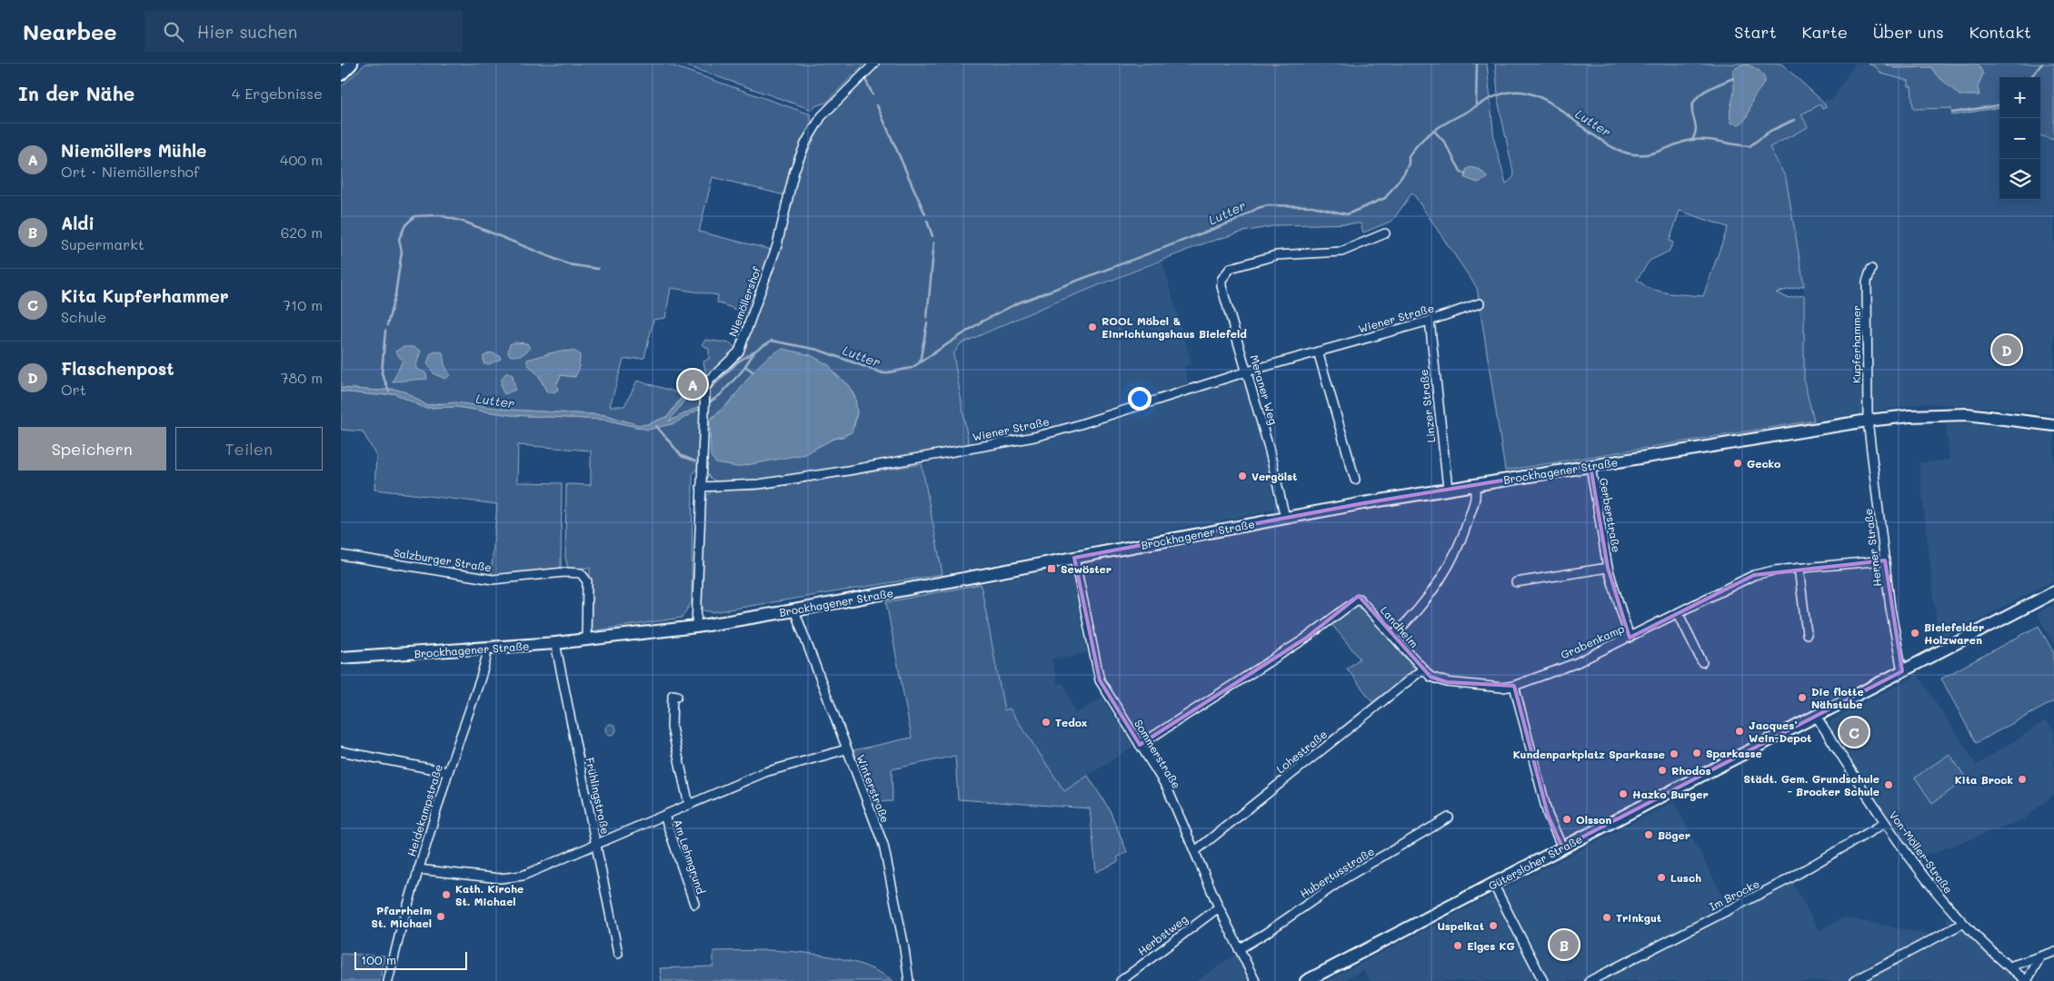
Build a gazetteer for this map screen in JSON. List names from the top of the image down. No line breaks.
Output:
{"streets":{"main road":["Brockhagener Straße","Gütersloher Straße"],"street":["Niemöllershof","Wiener Straße","Kupferhammer","Meraner Weg","Linzer Straße","Gerberstraße","Herner Straße","Salzburger Straße","Landheim","Grabenkamp","Lohestraße","Sommerstraße","Winterstraße","Frühlingstraße","Heidekampstraße","Von-Möller-Straße","Am Lehmgrund","Hubertusstraße","Im Brocke","Herbstweg"]},"crossings":[["Niemöllershof","Wiener Straße"],["Niemöllershof","Brockhagener Straße"],["Wiener Straße","Meraner Weg"],["Wiener Straße","Linzer Straße"],["Kupferhammer","Brockhagener Straße"],["Kupferhammer","Herner Straße"],["Meraner Weg","Brockhagener Straße"],["Linzer Straße","Brockhagener Straße"],["Brockhagener Straße","Gerberstraße"],["Brockhagener Straße","Herner Straße"],["Brockhagener Straße","Salzburger Straße"],["Brockhagener Straße","Sommerstraße"],["Brockhagener Straße","Winterstraße"],["Brockhagener Straße","Frühlingstraße"],["Brockhagener Straße","Heidekampstraße"],["Gerberstraße","Grabenkamp"],["Herner Straße","Grabenkamp"],["Herner Straße","Gütersloher Straße"],["Landheim","Grabenkamp"],["Landheim","Lohestraße"],["Landheim","Sommerstraße"],["Lohestraße","Sommerstraße"],["Sommerstraße","Hubertusstraße"],["Sommerstraße","Herbstweg"],["Von-Möller-Straße","Gütersloher Straße"],["Von-Möller-Straße","Im Brocke"]],"water":["Lutter"],"places":{"other":["ROOL Möbel & Einrichtungshaus Bielefeld","Gecko","Vergölst","Bielefelder Holzwaren","Die flotte Nähstube","Tedox","Jacques’ Wein-Depot","Sparkasse","Kundenparkplatz Sparkasse","Rhodos","Kita Brock","Städt. Gem. Grundschule - Brocker Schule","Hazko Burger","Olsson","Böger","Lusch","Kath. Kirche St. Michael","Pfarrheim St. Michael","Trinkgut","Uspelkat","Elges KG"],"transit":["Sewöster"]},"scale_bar":"100 m","page":{"header":"Nearbee","search":"Hier suchen","nav":["Start","Karte","Über uns","Kontakt"],"heading":["In der Nähe","4 Ergebnisse"],"map_buttons":["+","−"],"list":[{"mark":"A","name":"Niemöllers Mühle","note":"Ort · Niemöllershof","value":"400 m"},{"mark":"B","name":"Aldi","note":"Supermarkt","value":"620 m"},{"mark":"C","name":"Kita Kupferhammer","note":"Schule","value":"710 m"},{"mark":"D","name":"Flaschenpost","note":"Ort","value":"780 m"}],"pins":["D","A","C","B"],"buttons":["Speichern","Teilen"],"scale":"100 m"}}
